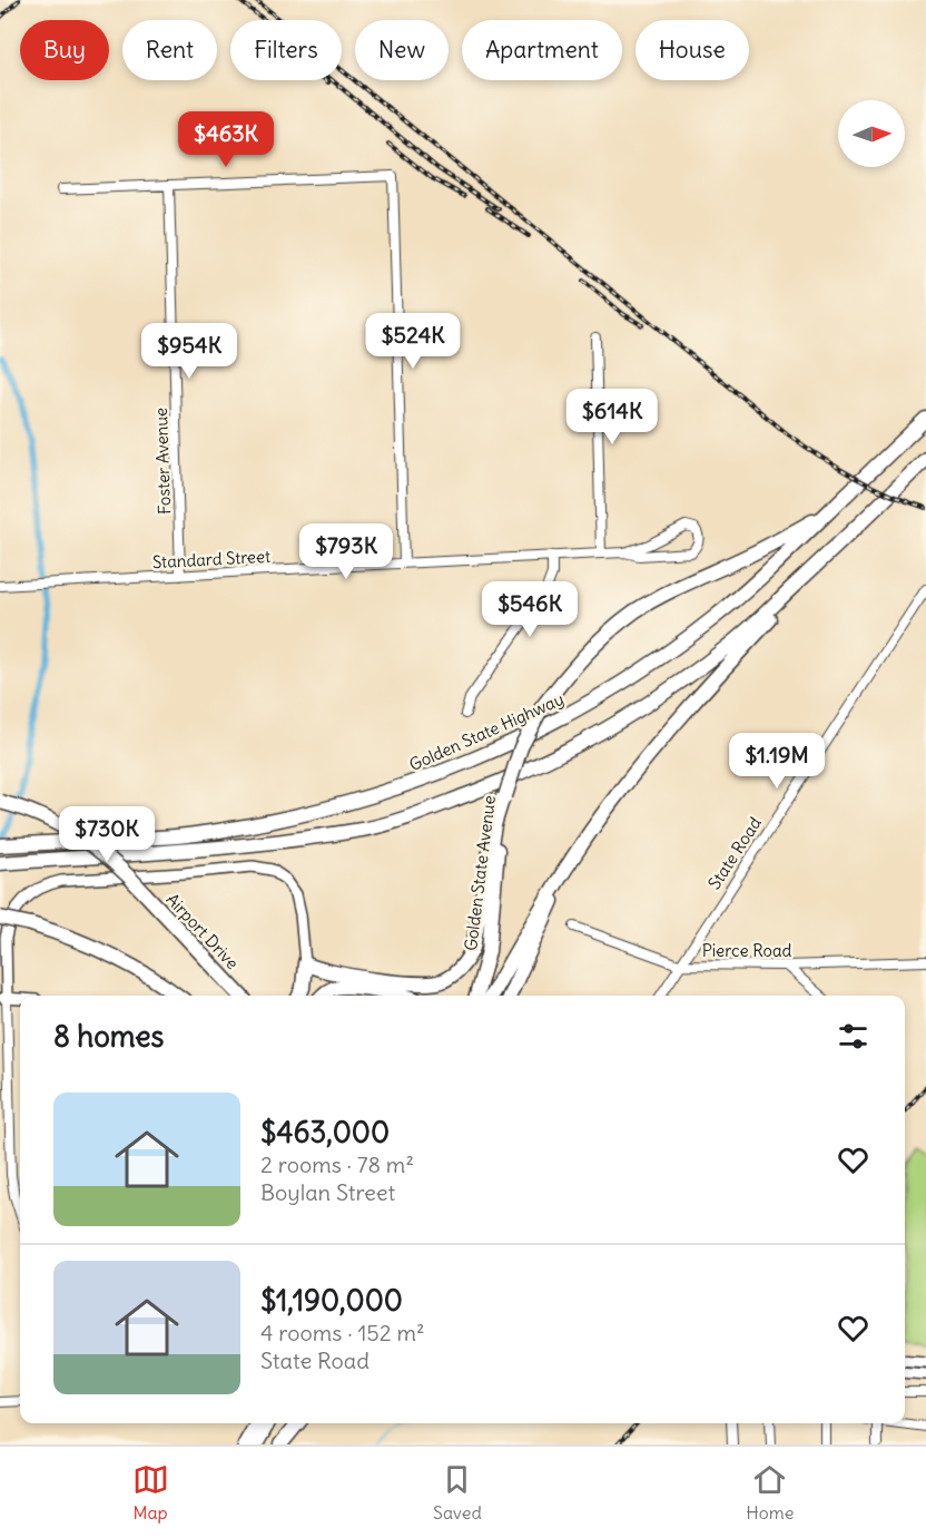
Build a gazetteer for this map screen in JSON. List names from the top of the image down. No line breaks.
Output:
{"streets":{"highway":["Golden State Highway","Golden State Avenue","Airport Drive"],"street":["Foster Avenue","Standard Street","State Road","Pierce Road"]},"crossings":[["Foster Avenue","Standard Street"],["State Road","Pierce Road"]],"north":"right","page":{"chip":["Buy","Rent","Filters","New","Apartment","House"],"price":["$463K","$524K","$954K","$614K","$793K","$546K","$1.19M","$730K"],"heading":"8 homes","list":[{"name":"$463,000","note":"2 rooms · 78 m² · Boylan Street"},{"name":"$1,190,000","note":"4 rooms · 152 m² · State Road"}],"tabs":["Map","Saved","Home"]}}
